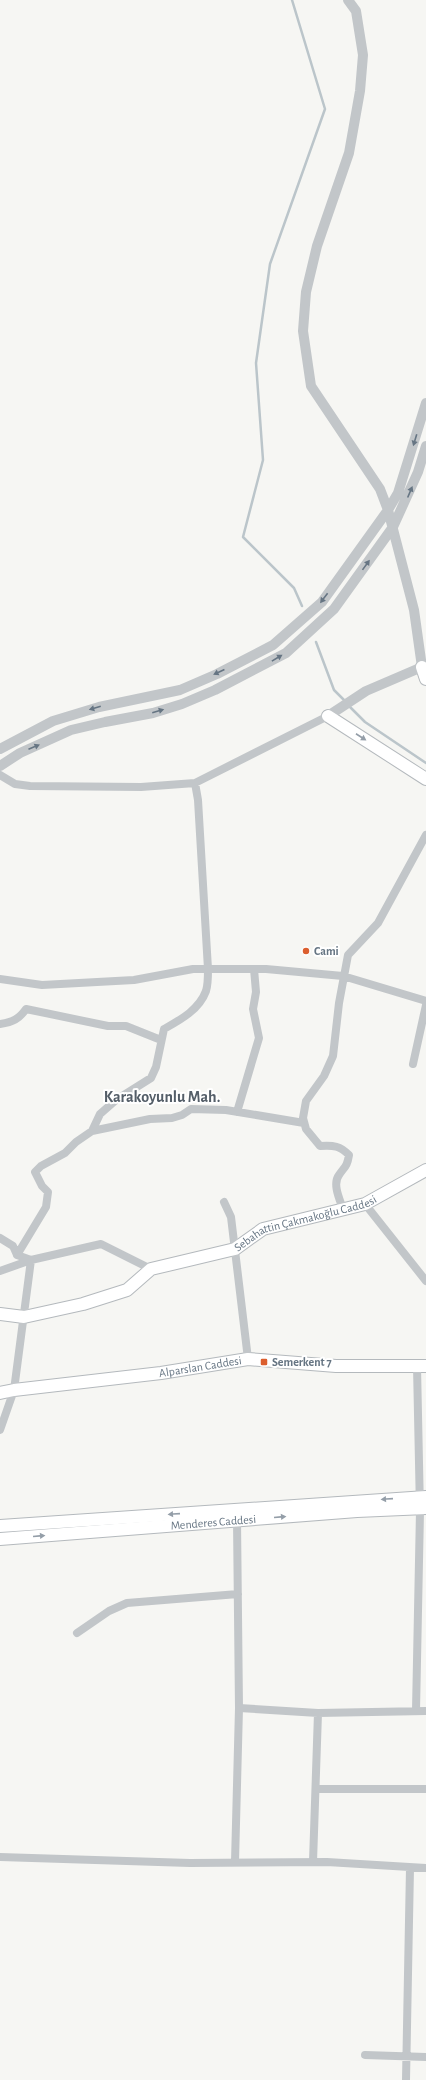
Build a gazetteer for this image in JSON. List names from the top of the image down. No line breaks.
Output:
{"streets":{"main road":["Sebahattin Çakmakoğlu Caddesi","Alparslan Caddesi","Menderes Caddesi"]},"districts":["Karakoyunlu Mah."],"places":{"other":["Cami"],"transit":["Semerkent 7"]}}
